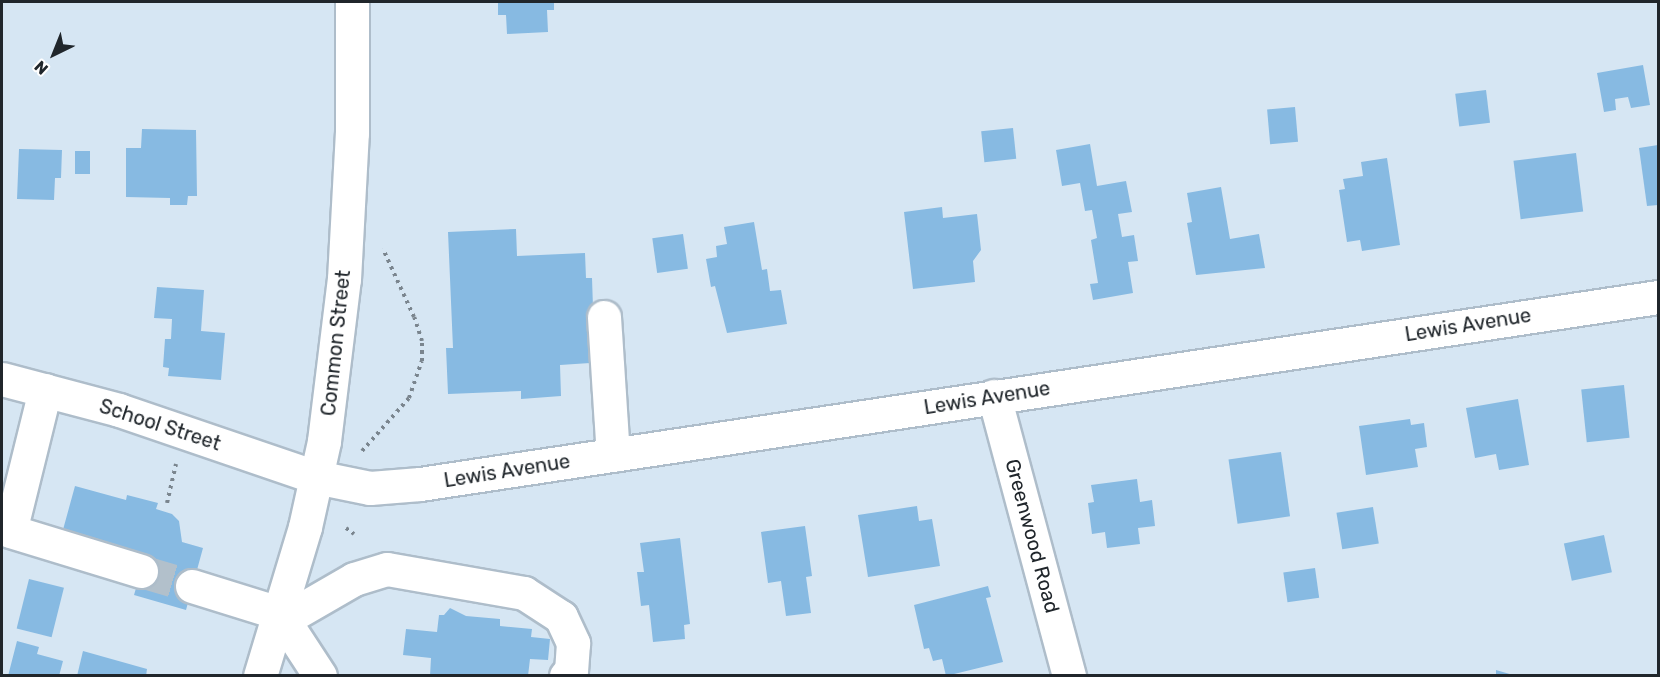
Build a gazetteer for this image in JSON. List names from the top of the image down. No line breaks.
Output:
{"streets":{"street":["Lewis Avenue","Common Street","School Street","Greenwood Road"]},"crossings":[["Lewis Avenue","Common Street"],["Lewis Avenue","School Street"],["Lewis Avenue","Greenwood Road"],["Common Street","School Street"]],"north":"bottom left"}
